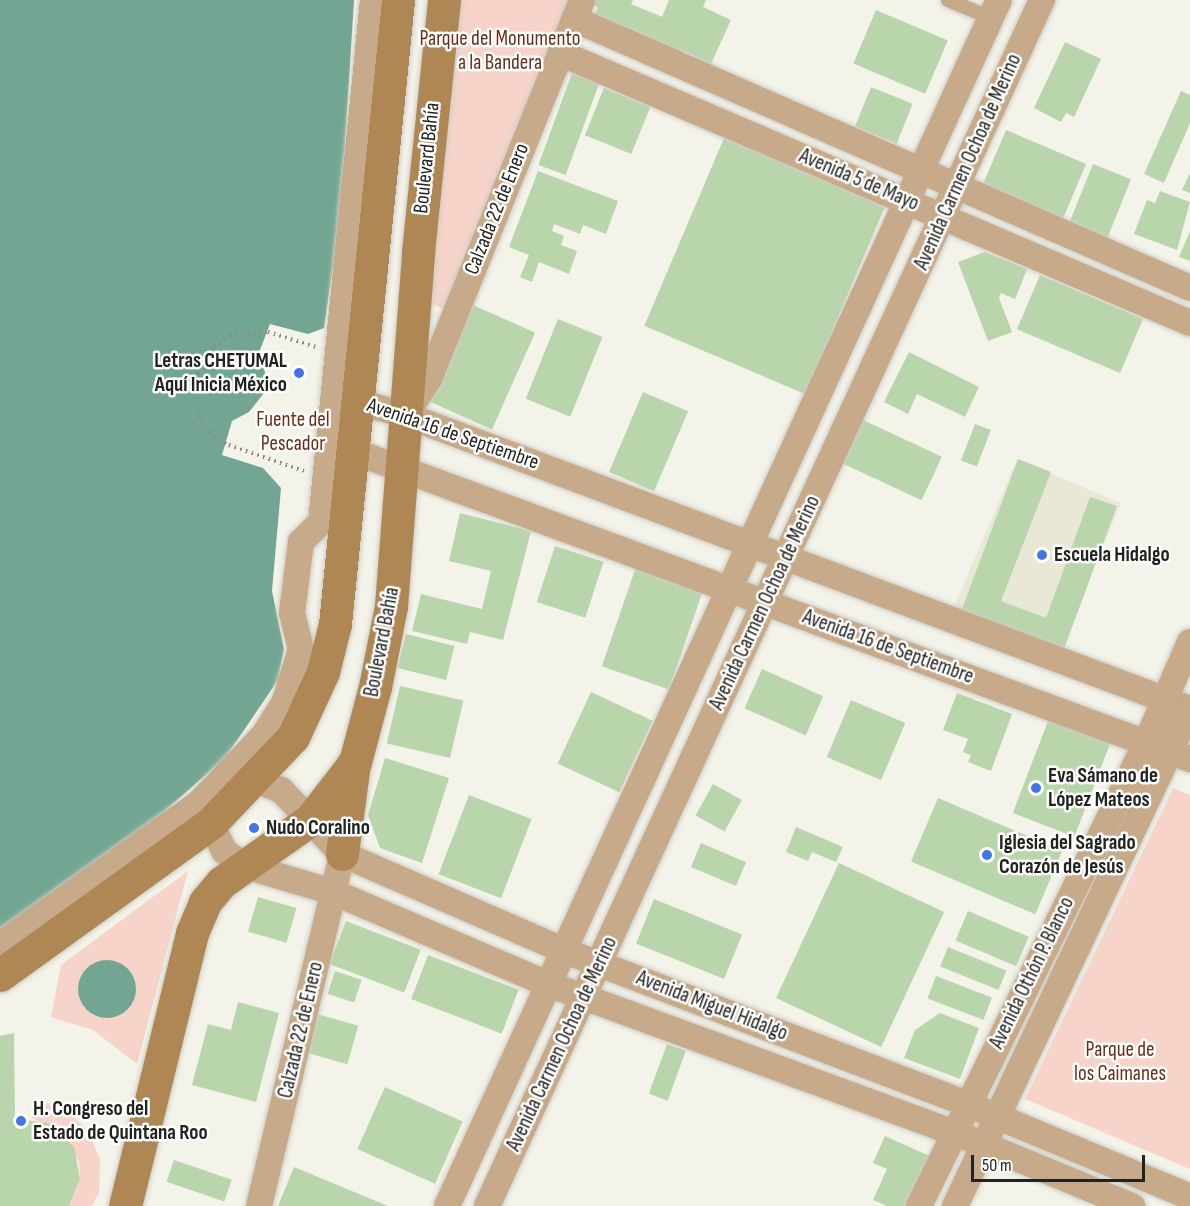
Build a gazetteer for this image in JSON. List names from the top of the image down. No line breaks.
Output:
{"streets":{"main road":["Boulevard Bahía"],"street":["Avenida Carmen Ochoa de Merino","Avenida 5 de Mayo","Calzada 22 de Enero","Avenida 16 de Septiembre","Avenida Othón P. Blanco","Avenida Miguel Hidalgo"]},"crossings":[["Boulevard Bahía","Calzada 22 de Enero"],["Boulevard Bahía","Avenida 16 de Septiembre"],["Boulevard Bahía","Avenida Miguel Hidalgo"],["Avenida Carmen Ochoa de Merino","Avenida 5 de Mayo"],["Avenida Carmen Ochoa de Merino","Avenida 16 de Septiembre"],["Avenida Carmen Ochoa de Merino","Avenida Miguel Hidalgo"],["Avenida 5 de Mayo","Calzada 22 de Enero"],["Calzada 22 de Enero","Avenida 16 de Septiembre"],["Calzada 22 de Enero","Avenida Miguel Hidalgo"],["Avenida 16 de Septiembre","Avenida Othón P. Blanco"],["Avenida Othón P. Blanco","Avenida Miguel Hidalgo"]],"parks":["Parque del Monumento a la Bandera","Fuente del Pescador","Parque de los Caimanes"],"places":["Letras CHETUMAL Aquí Inicia México","Escuela Hidalgo","Eva Sámano de López Mateos","Nudo Coralino","Iglesia del Sagrado Corazón de Jesús","H. Congreso del Estado de Quintana Roo"],"scale_bar":"50 m"}
